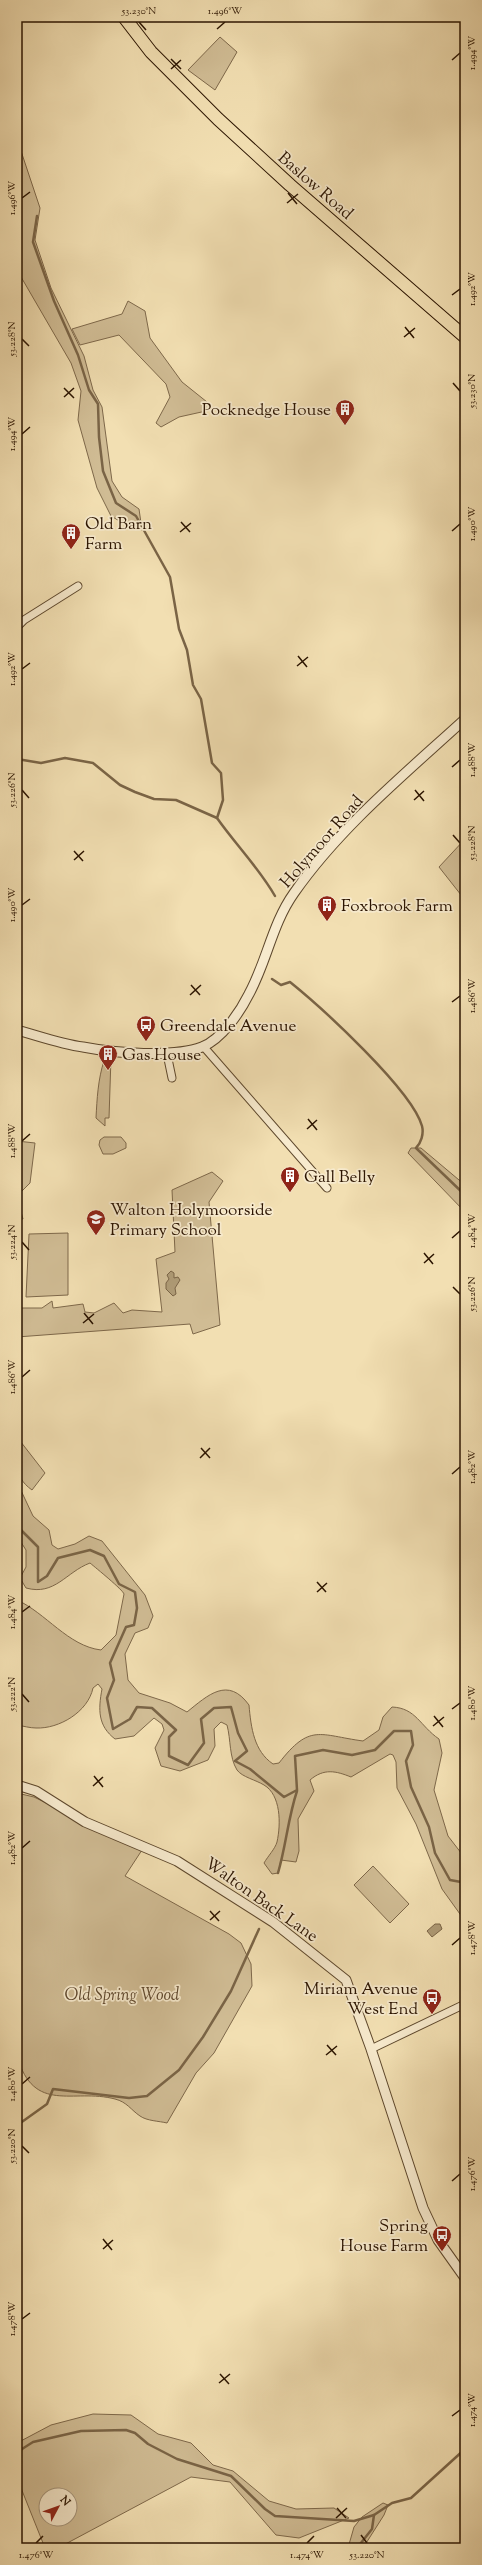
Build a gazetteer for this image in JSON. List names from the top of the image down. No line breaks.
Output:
{"streets":{"highway":["Baslow Road"],"street":["Holymoor Road","Walton Back Lane"]},"parks":["Old Spring Wood"],"places":{"building":["Pocknedge House","Old Barn Farm","Foxbrook Farm","Gas House","Gall Belly"],"bus stop":["Greendale Avenue","Miriam Avenue West End","Spring House Farm"],"school or university":["Walton Holymoorside Primary School"]},"north":"top right","coordinates":["53.230°N","1.496°W","1.494°W","1.492°W","53.228°N","1.490°W","1.488°W","53.226°N","1.486°W","1.484°W","53.224°N","1.482°W","53.222°N","1.480°W","1.478°W","53.220°N","1.476°W","1.474°W"]}
